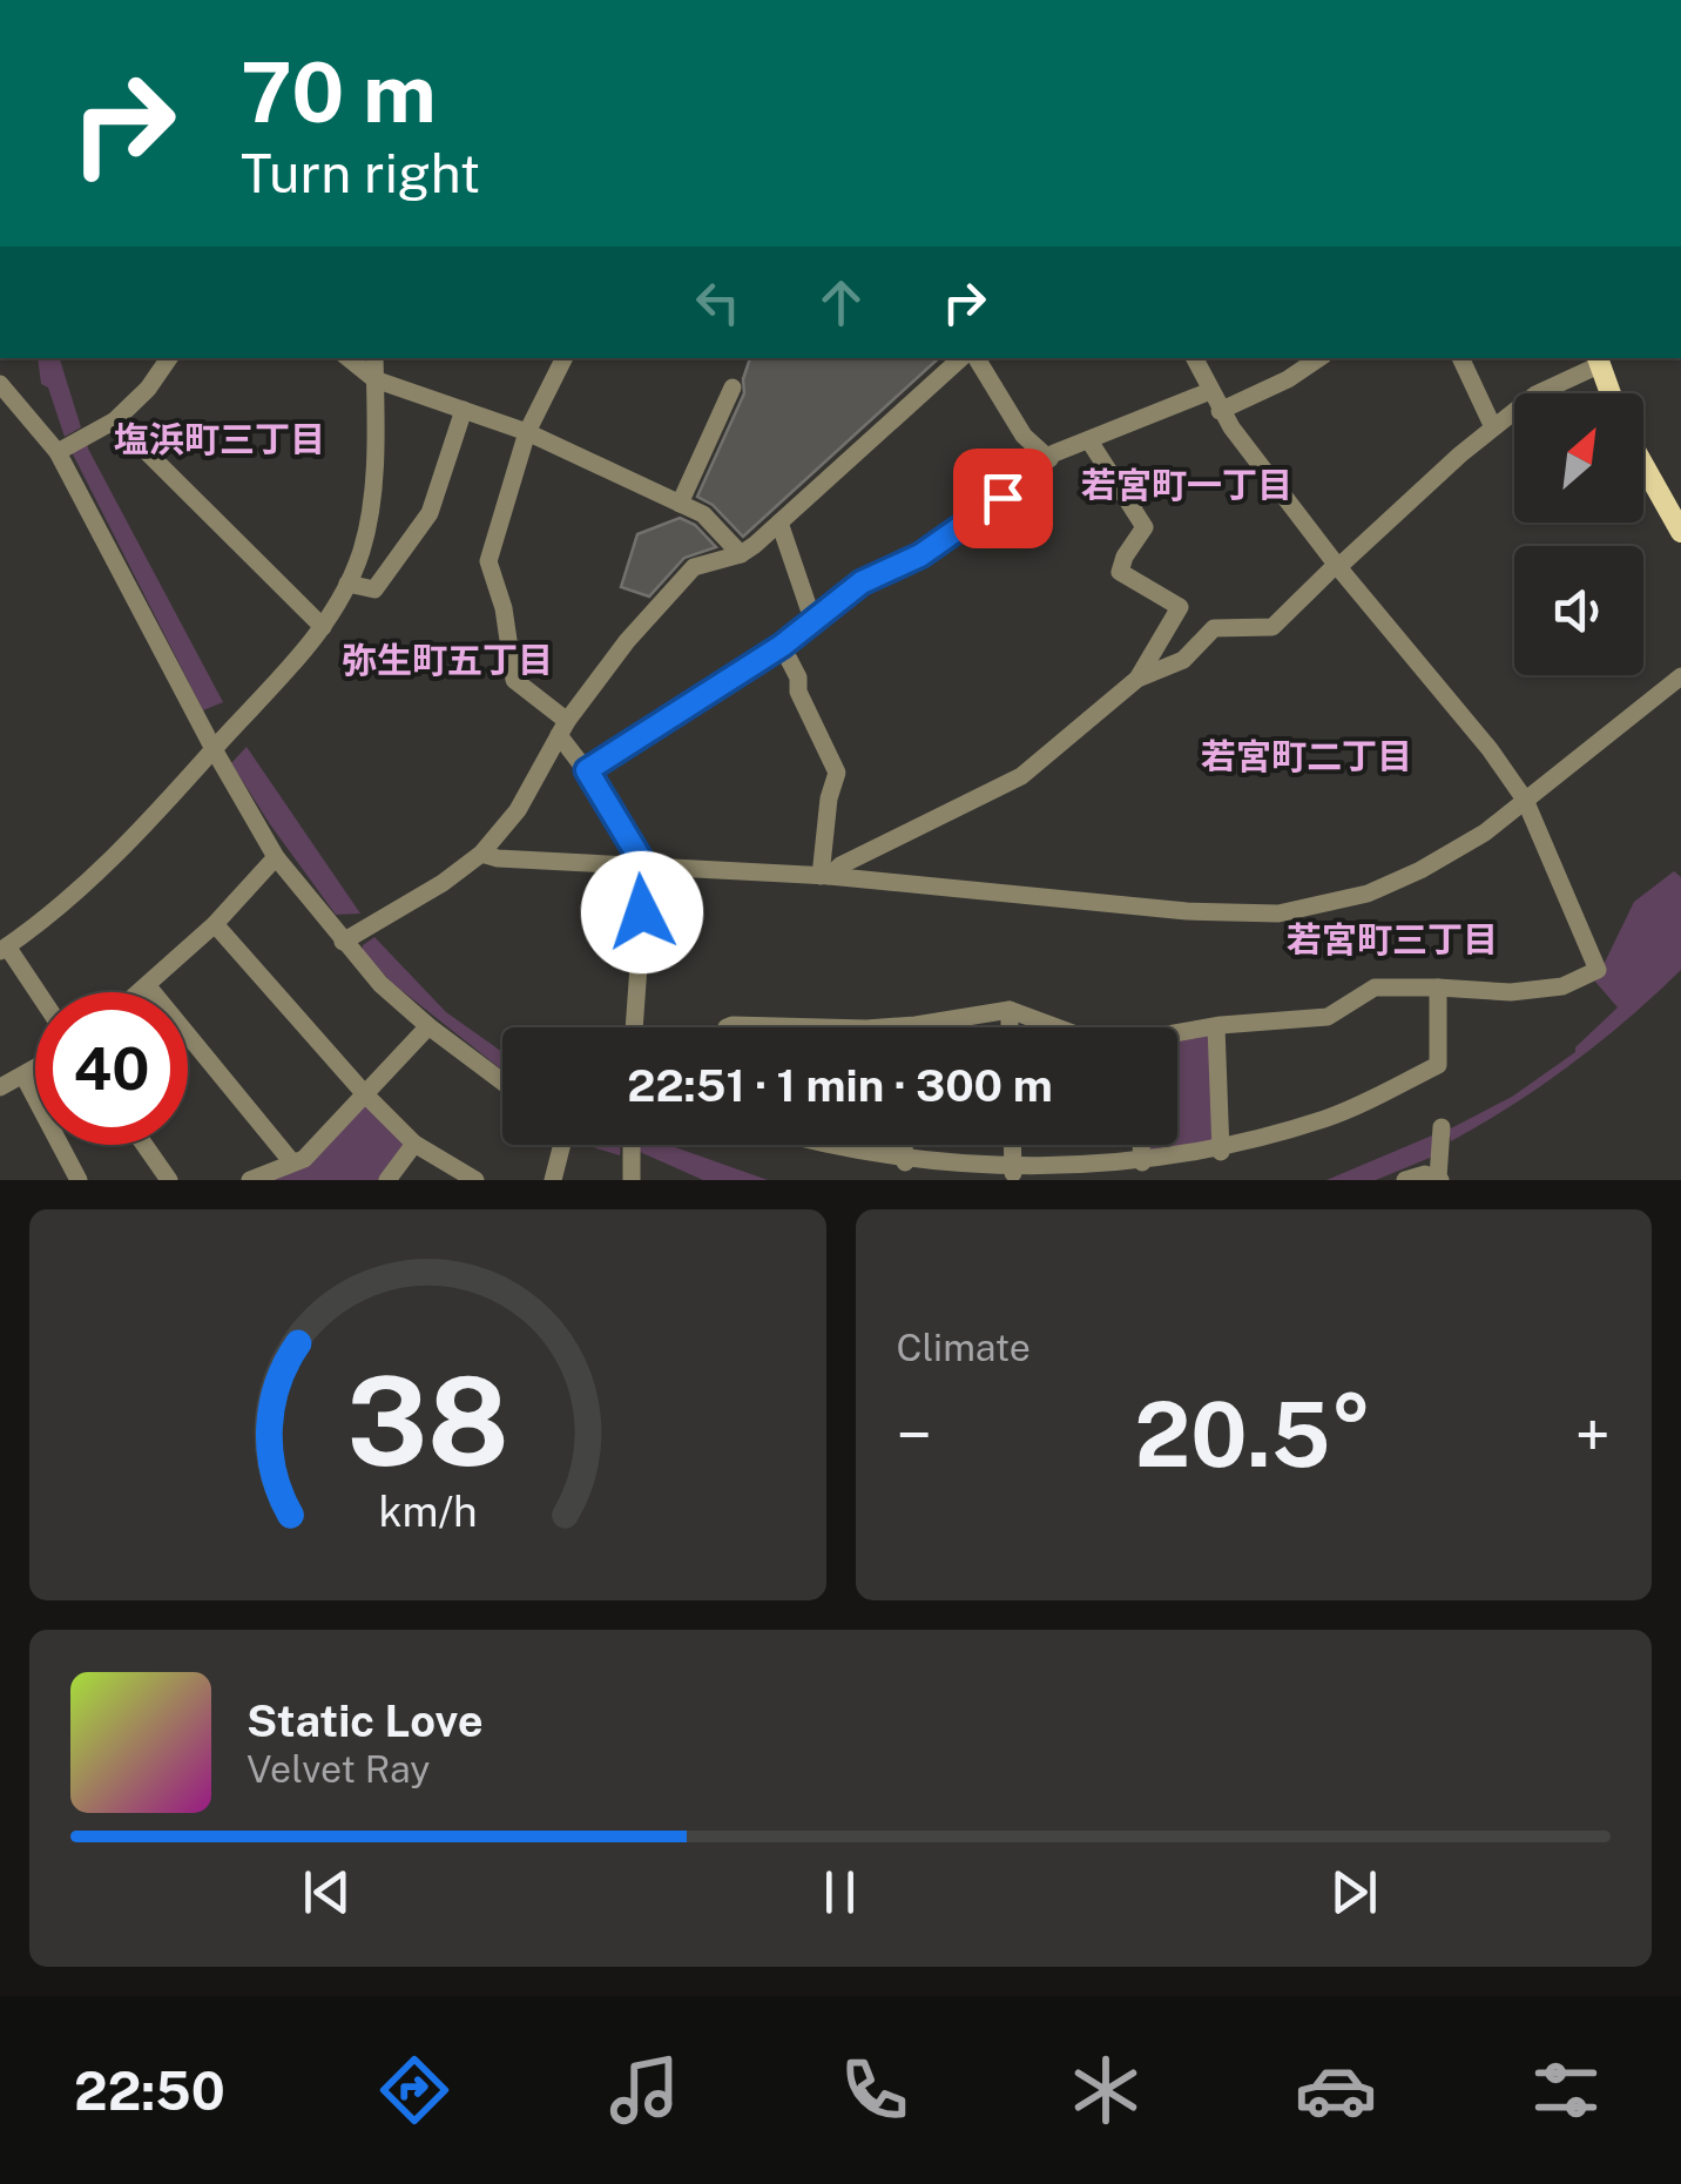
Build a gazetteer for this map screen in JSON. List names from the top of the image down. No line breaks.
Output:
{"districts":["塩浜町三丁目","若宮町一丁目","弥生町五丁目","若宮町二丁目","若宮町三丁目"],"north":"top right","page":{"turn":["70 m","Turn right"],"limit":"40","trip":"22:51 · 1 min · 300 m","tile":"Climate","heat":["−","20.5°","+"],"song":["Static Love","Velvet Ray"],"tabs":"22:50","gauge":["38","km/h"]}}
